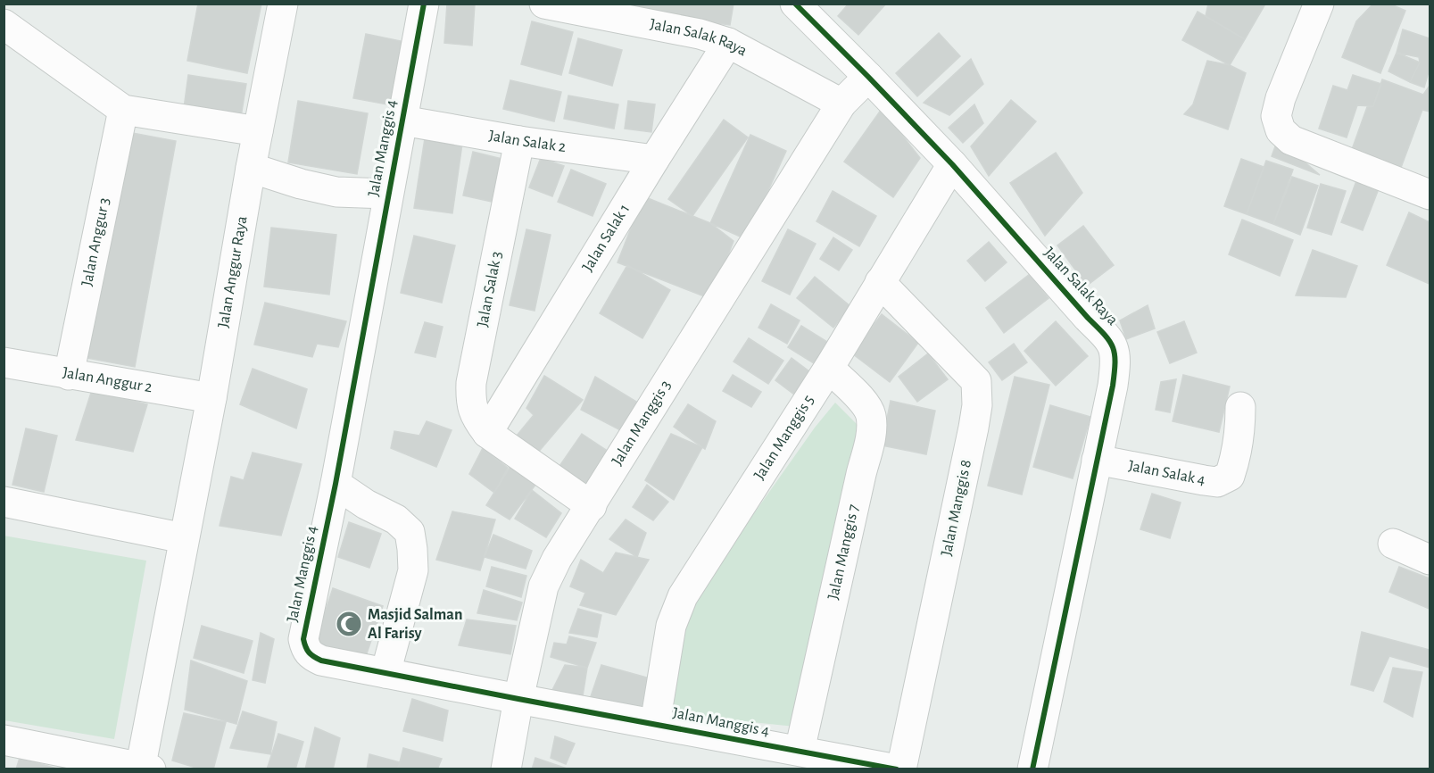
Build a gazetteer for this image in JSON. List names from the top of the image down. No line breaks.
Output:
{"streets":{"street":["Jalan Salak Raya","Jalan Salak 2","Jalan Manggis 4","Jalan Salak 1","Jalan Anggur 3","Jalan Anggur Raya","Jalan Salak 3","Jalan Anggur 2","Jalan Manggis 3","Jalan Manggis 5","Jalan Salak 4","Jalan Manggis 8","Jalan Manggis 7"]},"crossings":[["Jalan Salak Raya","Jalan Salak 1"],["Jalan Salak Raya","Jalan Manggis 3"],["Jalan Salak Raya","Jalan Manggis 5"],["Jalan Salak Raya","Jalan Salak 4"],["Jalan Salak 2","Jalan Manggis 4"],["Jalan Salak 2","Jalan Salak 1"],["Jalan Salak 2","Jalan Salak 3"],["Jalan Manggis 4","Jalan Anggur Raya"],["Jalan Manggis 4","Jalan Manggis 3"],["Jalan Manggis 4","Jalan Manggis 5"],["Jalan Manggis 4","Jalan Manggis 7"],["Jalan Salak 1","Jalan Salak 3"],["Jalan Anggur 3","Jalan Anggur 2"],["Jalan Anggur Raya","Jalan Anggur 2"],["Jalan Manggis 5","Jalan Manggis 8"],["Jalan Manggis 5","Jalan Manggis 7"]],"places":{"mosque":["Masjid Salman Al Farisy"]}}
